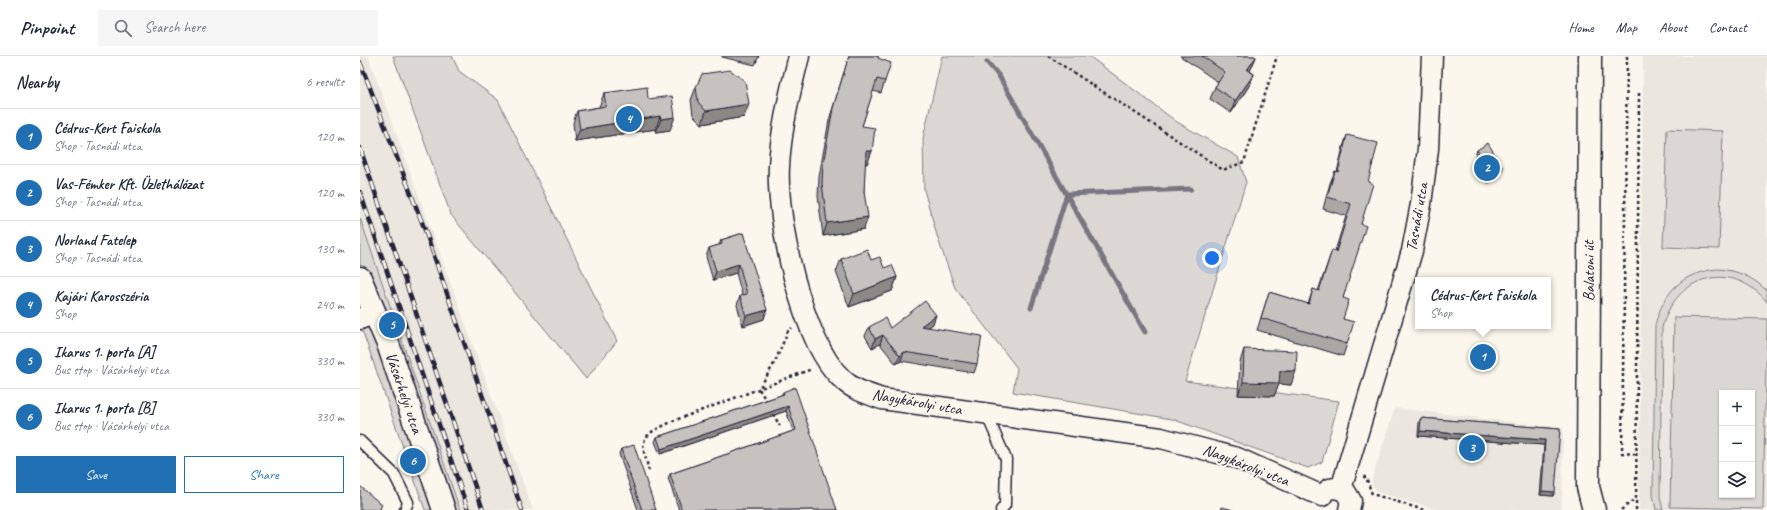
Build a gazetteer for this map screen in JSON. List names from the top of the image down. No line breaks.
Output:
{"streets":{"main road":["Balatoni út","Vásárhelyi utca"],"street":["Tasnádi utca","Nagykárolyi utca"]},"page":{"header":"Pinpoint","search":"Search here","nav":["Home","Map","About","Contact"],"heading":["Nearby","6 results"],"pins":["4","2","5","1","3","6"],"list":[{"mark":"1","name":"Cédrus-Kert Faiskola","note":"Shop · Tasnádi utca","value":"120 m"},{"mark":"2","name":"Vas-Fémker Kft. Üzlethálózat","note":"Shop · Tasnádi utca","value":"120 m"},{"mark":"3","name":"Norland Fatelep","note":"Shop · Tasnádi utca","value":"130 m"},{"mark":"4","name":"Kajári Karosszéria","note":"Shop","value":"240 m"},{"mark":"5","name":"Ikarus 1. porta [A]","note":"Bus stop · Vásárhelyi utca","value":"330 m"},{"mark":"6","name":"Ikarus 1. porta [B]","note":"Bus stop · Vásárhelyi utca","value":"330 m"}],"popup":["Cédrus-Kert Faiskola","Shop"],"map_buttons":["+","−"],"buttons":["Save","Share"]}}
